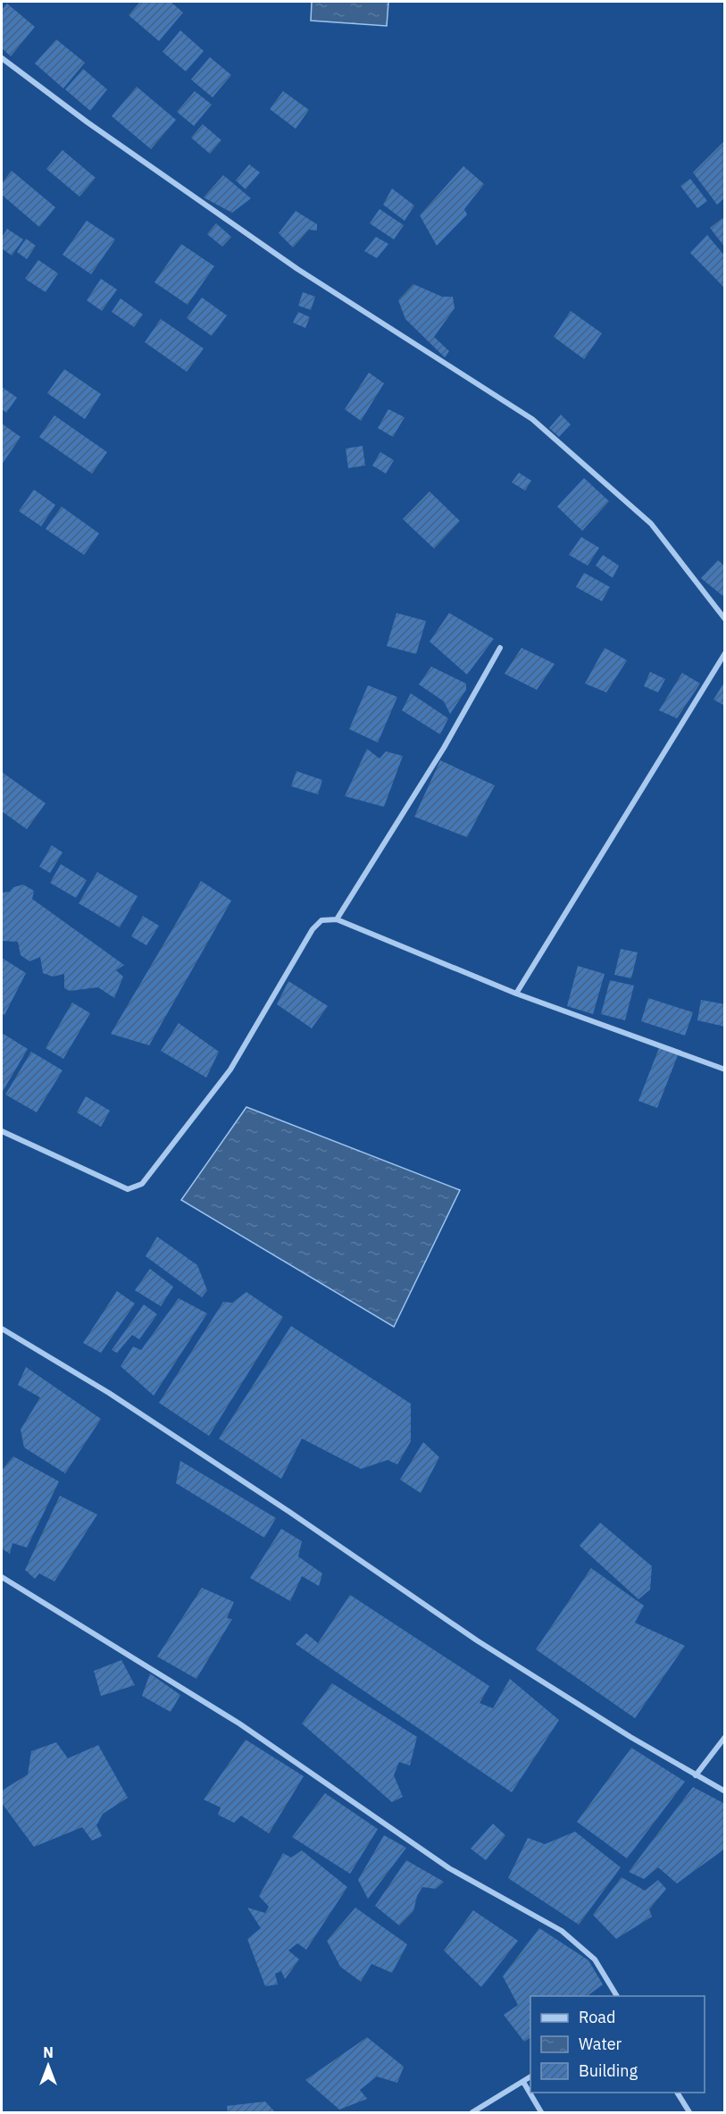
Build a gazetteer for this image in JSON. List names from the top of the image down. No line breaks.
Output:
{"legend":["Road","Water","Building"],"north":"top"}
